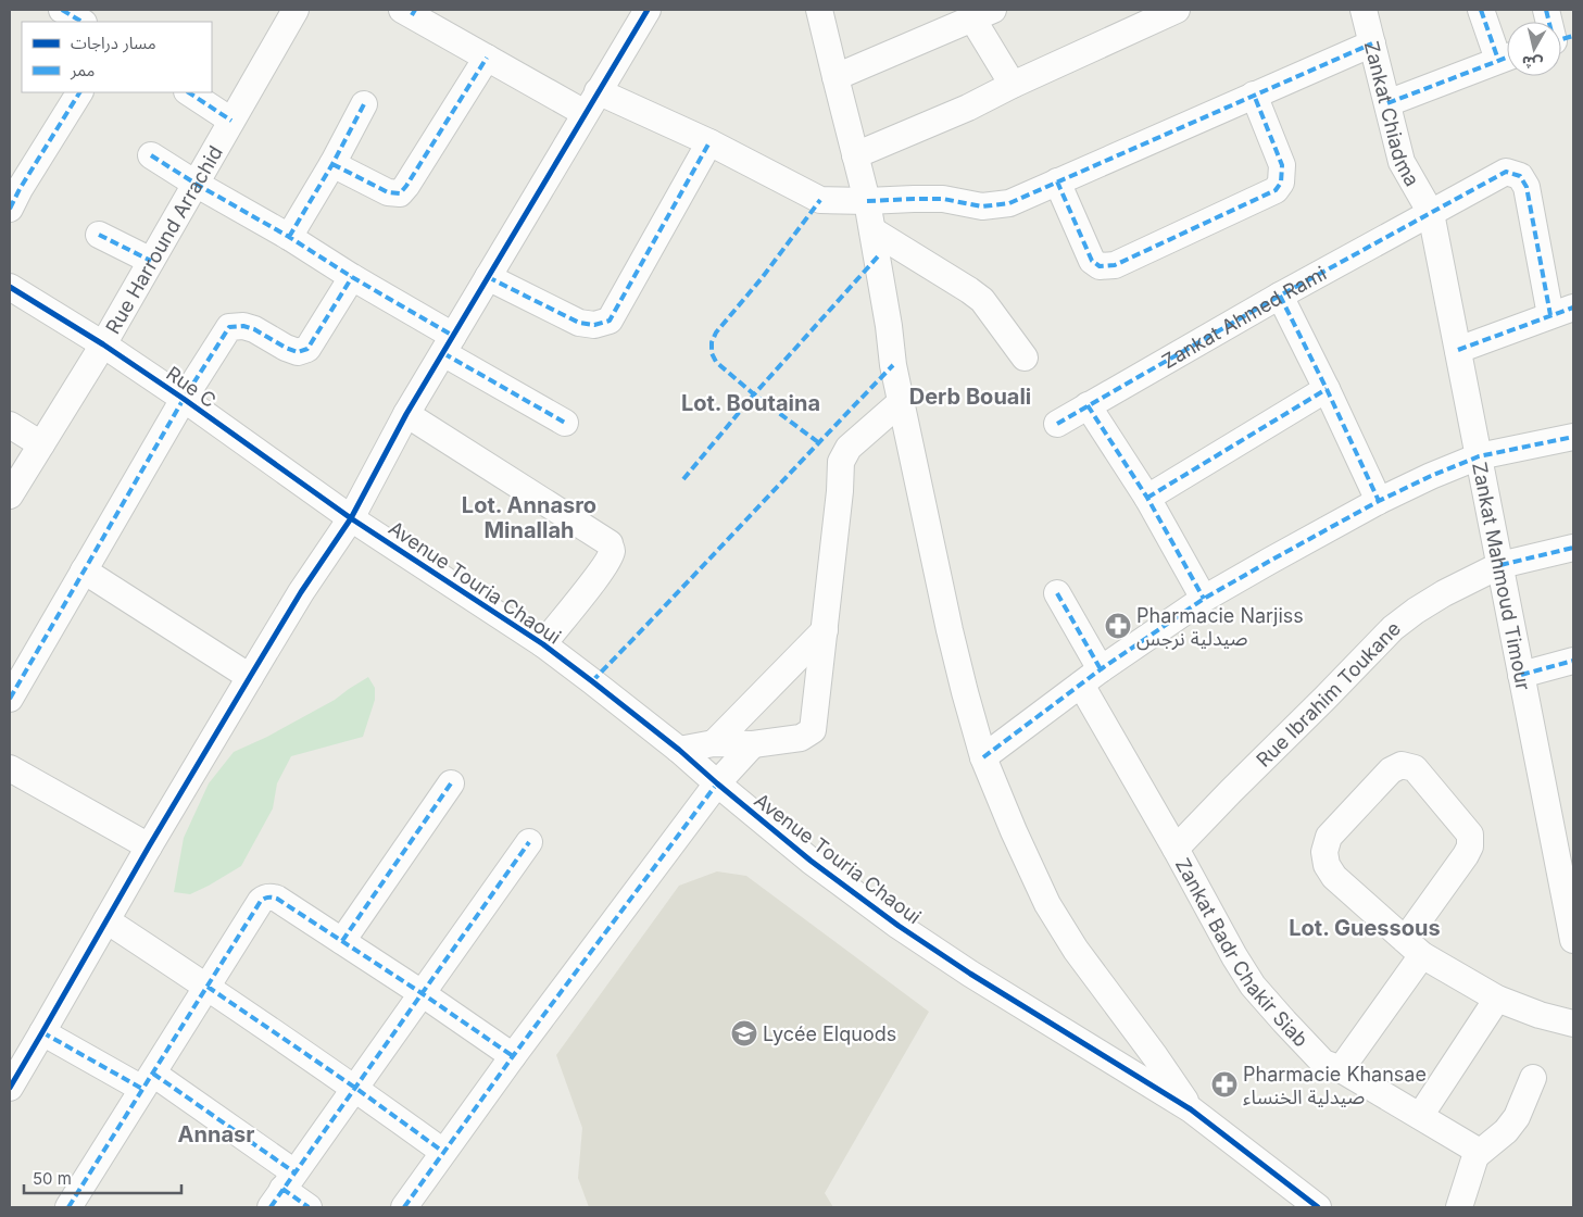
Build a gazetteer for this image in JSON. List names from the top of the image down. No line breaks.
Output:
{"streets":{"street":["Zankat Chiadma","Rue Harround Arrachid","Zankat Ahmed Rami","Rue C","Zankat Mahmoud Timour","Avenue Touria Chaoui","Rue Ibrahim Toukane","Zankat Badr Chakir Siab"]},"crossings":[["Zankat Chiadma","Zankat Ahmed Rami"],["Zankat Chiadma","Zankat Mahmoud Timour"],["Rue Harround Arrachid","Rue C"],["Zankat Ahmed Rami","Zankat Mahmoud Timour"],["Rue C","Avenue Touria Chaoui"],["Zankat Mahmoud Timour","Rue Ibrahim Toukane"],["Rue Ibrahim Toukane","Zankat Badr Chakir Siab"]],"districts":["Derb Bouali","Lot. Boutaina","Lot. Annasro Minallah","Lot. Guessous","Annasr"],"places":{"pharmacy":["Pharmacie Narjiss صيدلية نرجس","Pharmacie Khansae صيدلية الخنساء"],"school or university":["Lycée Elquods"]},"legend":["مسار دراجات","ممر"],"scale_bar":"50 m","north":"bottom"}
